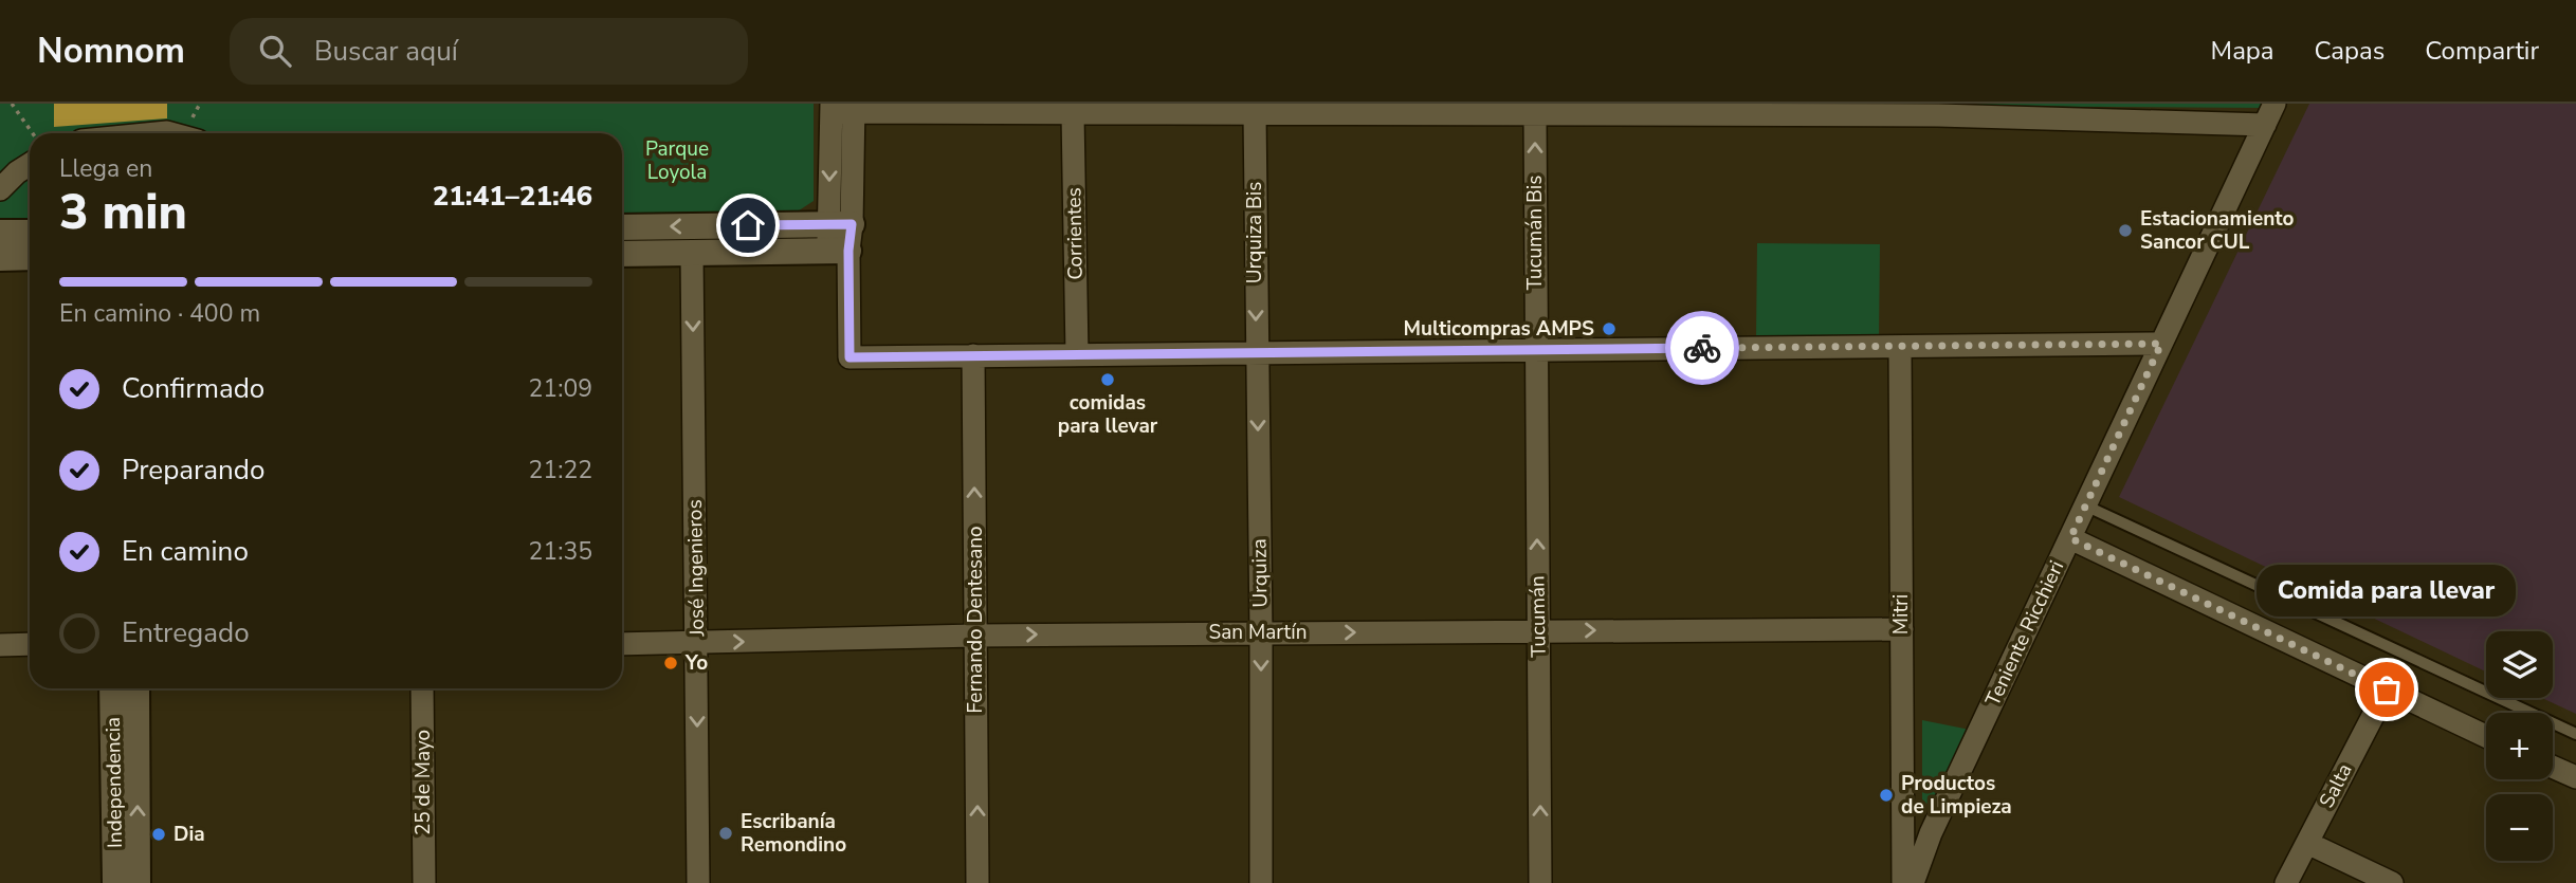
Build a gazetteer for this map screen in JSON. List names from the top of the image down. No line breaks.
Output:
{"streets":{"street":["Urquiza Bis","Tucumán Bis","Corrientes","José Ingenieros","Urquiza","Mitri","Tucumán","Fernando Dentesano","San Martín","Teniente Ricchieri","Independencia","25 de Mayo","Salta"]},"crossings":[["Urquiza Bis","Urquiza"],["Tucumán Bis","Tucumán"],["José Ingenieros","San Martín"],["Urquiza","San Martín"],["Mitri","San Martín"],["Tucumán","San Martín"],["Fernando Dentesano","San Martín"]],"one_way":["Urquiza Bis","Tucumán Bis","José Ingenieros","Urquiza","Tucumán","Fernando Dentesano","San Martín"],"parks":["Parque Loyola"],"places":["Estacionamiento Sancor CUL","Multicompras AMPS","comidas para llevar","Yo","Comida para llevar","Productos de Limpieza","Escribanía Remondino","Dia"],"page":{"header":"Nomnom","search":"Buscar aquí","nav":["Mapa","Capas","Compartir"],"heading":["3 min","Llega en","21:41–21:46"],"bar":"En camino · 400 m","list":[["Confirmado","21:09"],["Preparando","21:22"],["En camino","21:35"],"Entregado"],"bubble":"Comida para llevar","map_buttons":["+","−"]}}
